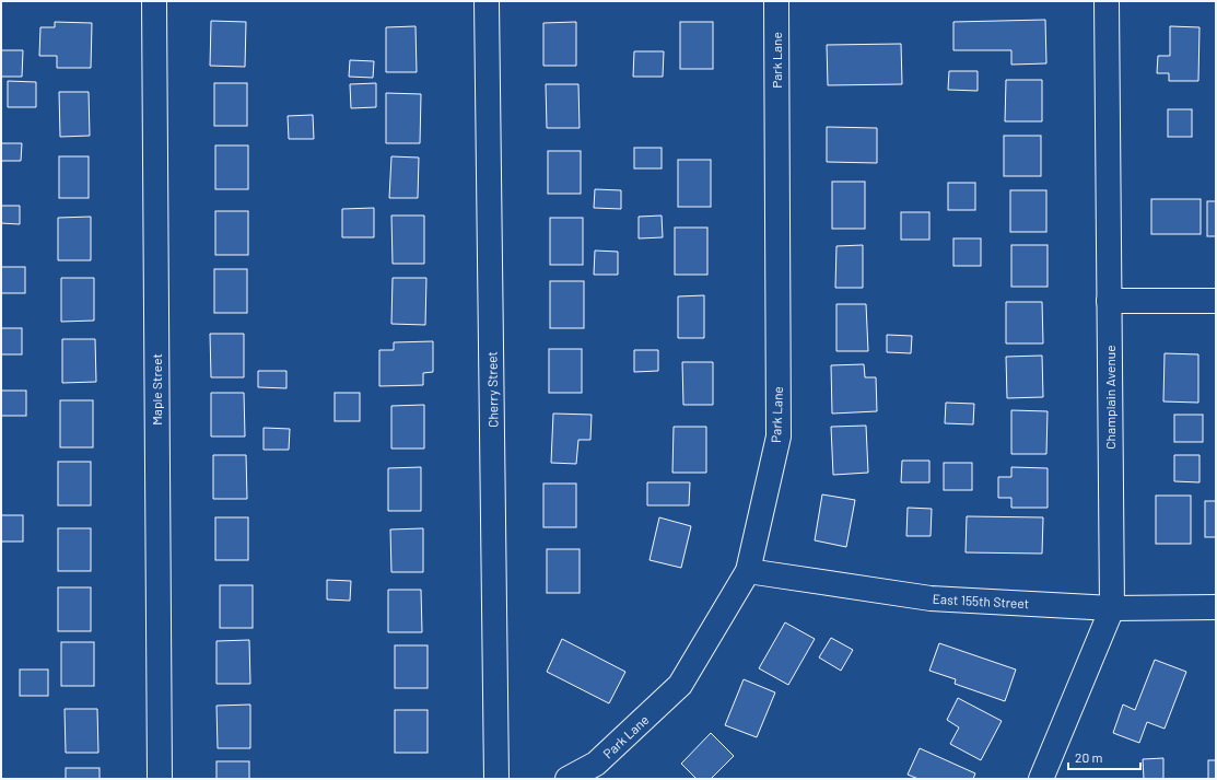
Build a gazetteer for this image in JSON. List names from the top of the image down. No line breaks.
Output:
{"streets":{"street":["Park Lane","Maple Street","Cherry Street","Champlain Avenue","East 155th Street"]},"crossings":[["Park Lane","East 155th Street"],["Champlain Avenue","East 155th Street"]],"scale_bar":"20 m"}
